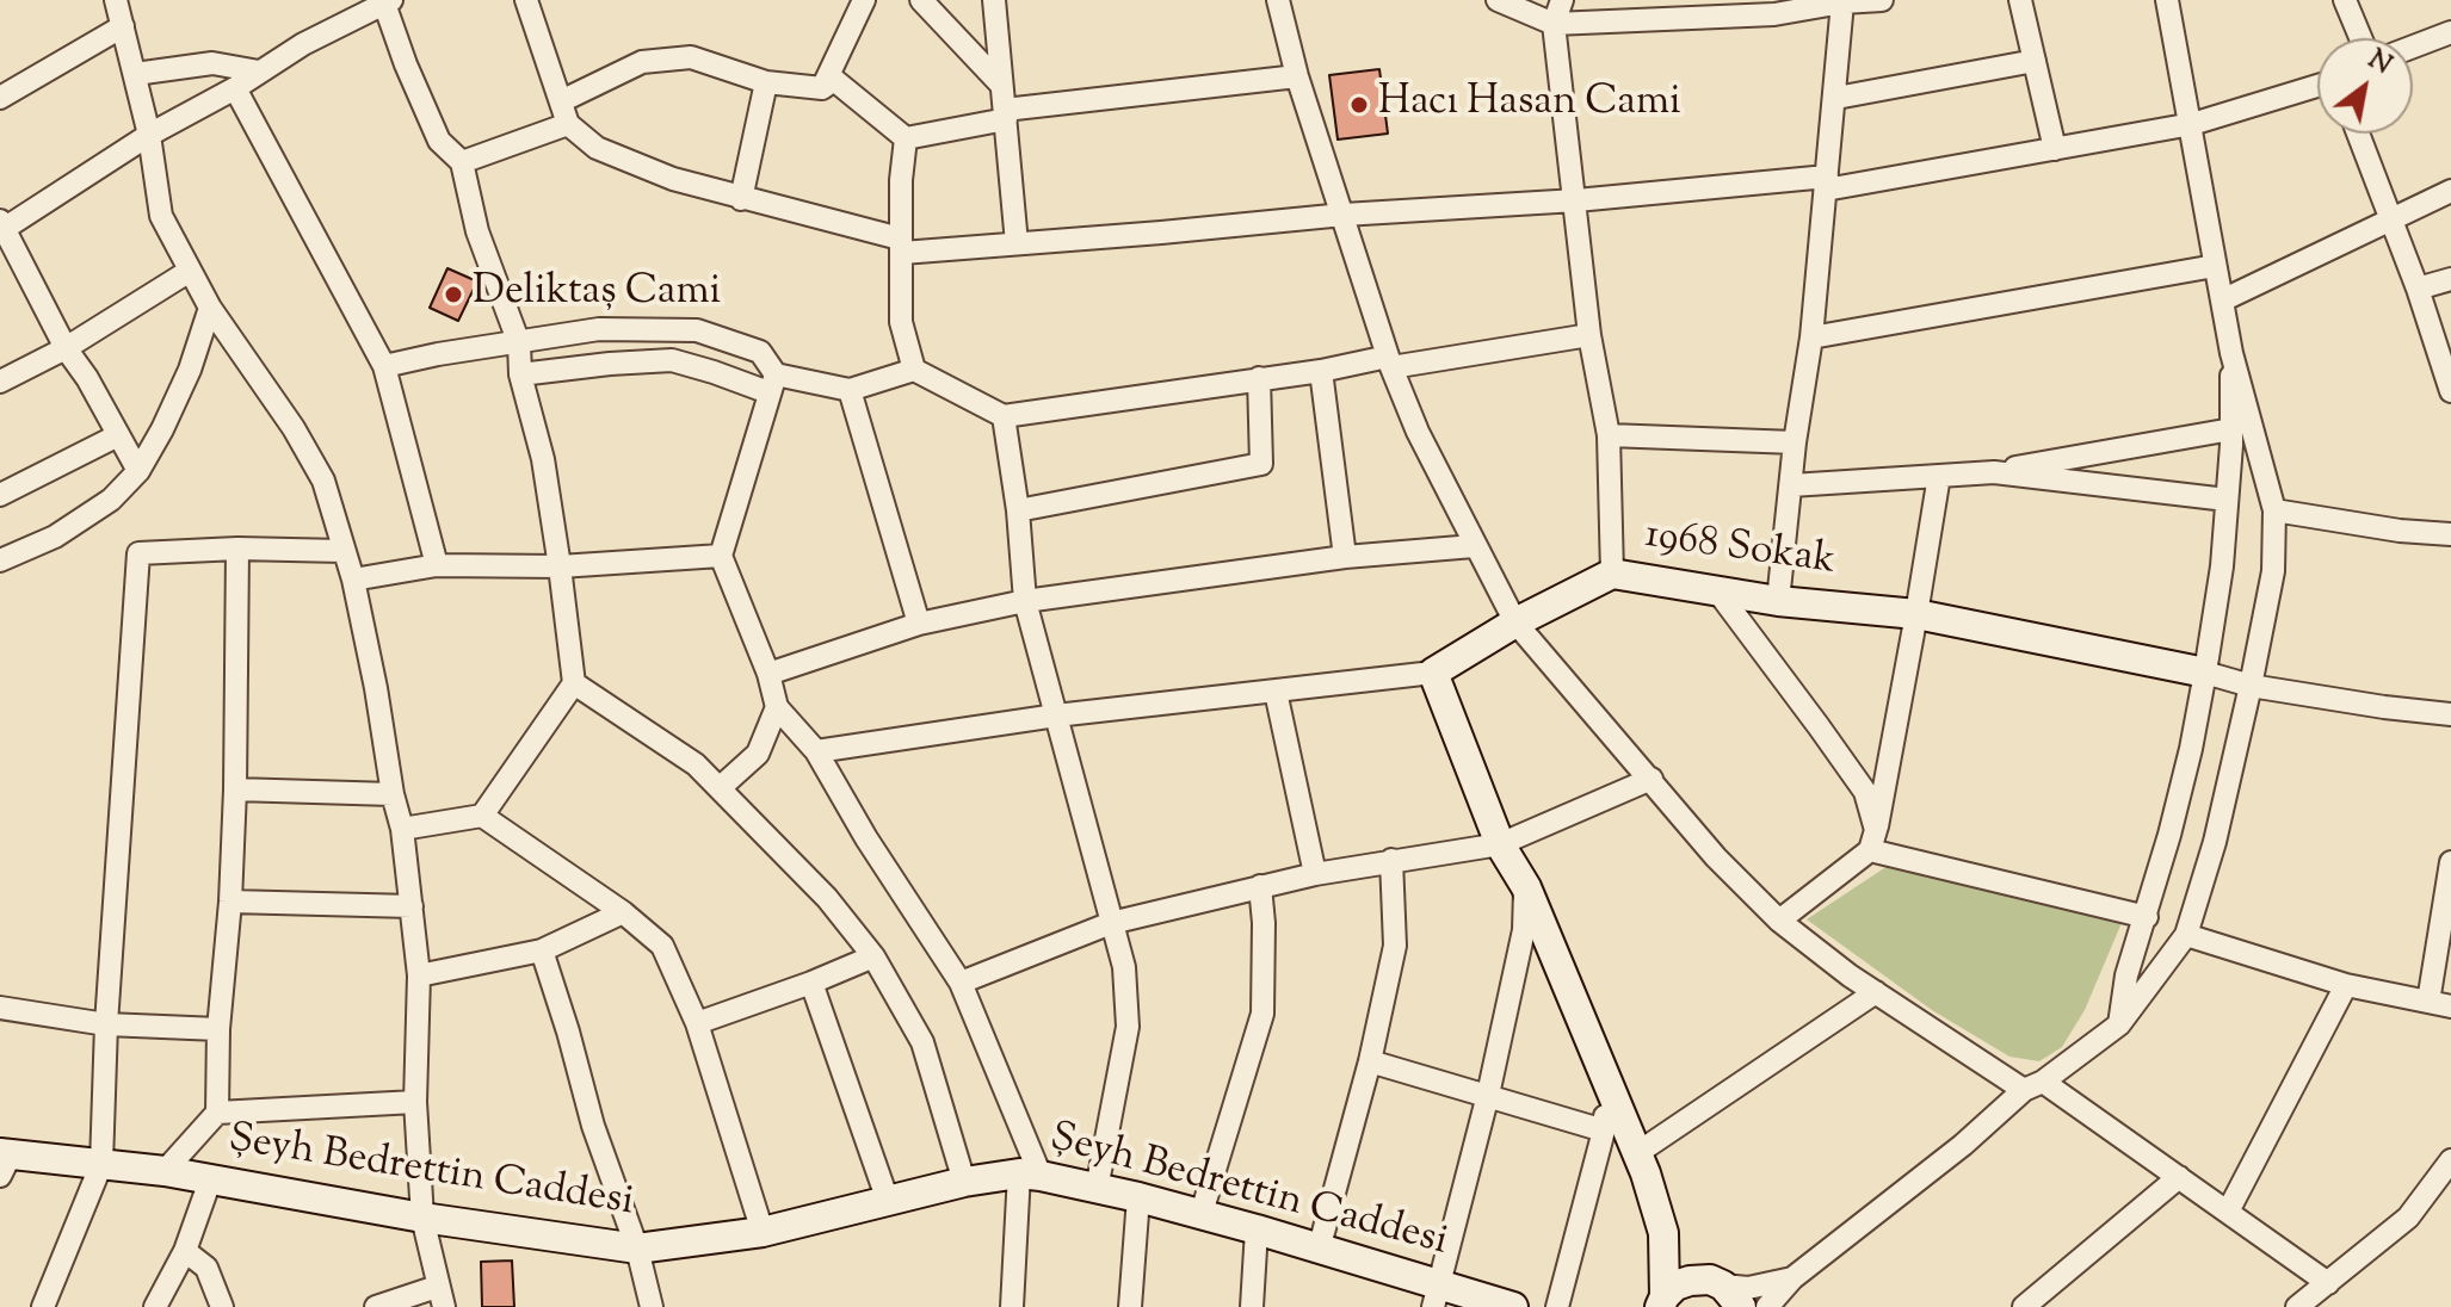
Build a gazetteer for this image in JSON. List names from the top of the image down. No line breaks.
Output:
{"streets":{"street":["1968 Sokak","Şeyh Bedrettin Caddesi"]},"places":["Hacı Hasan Cami","Deliktaş Cami"],"north":"top right"}
